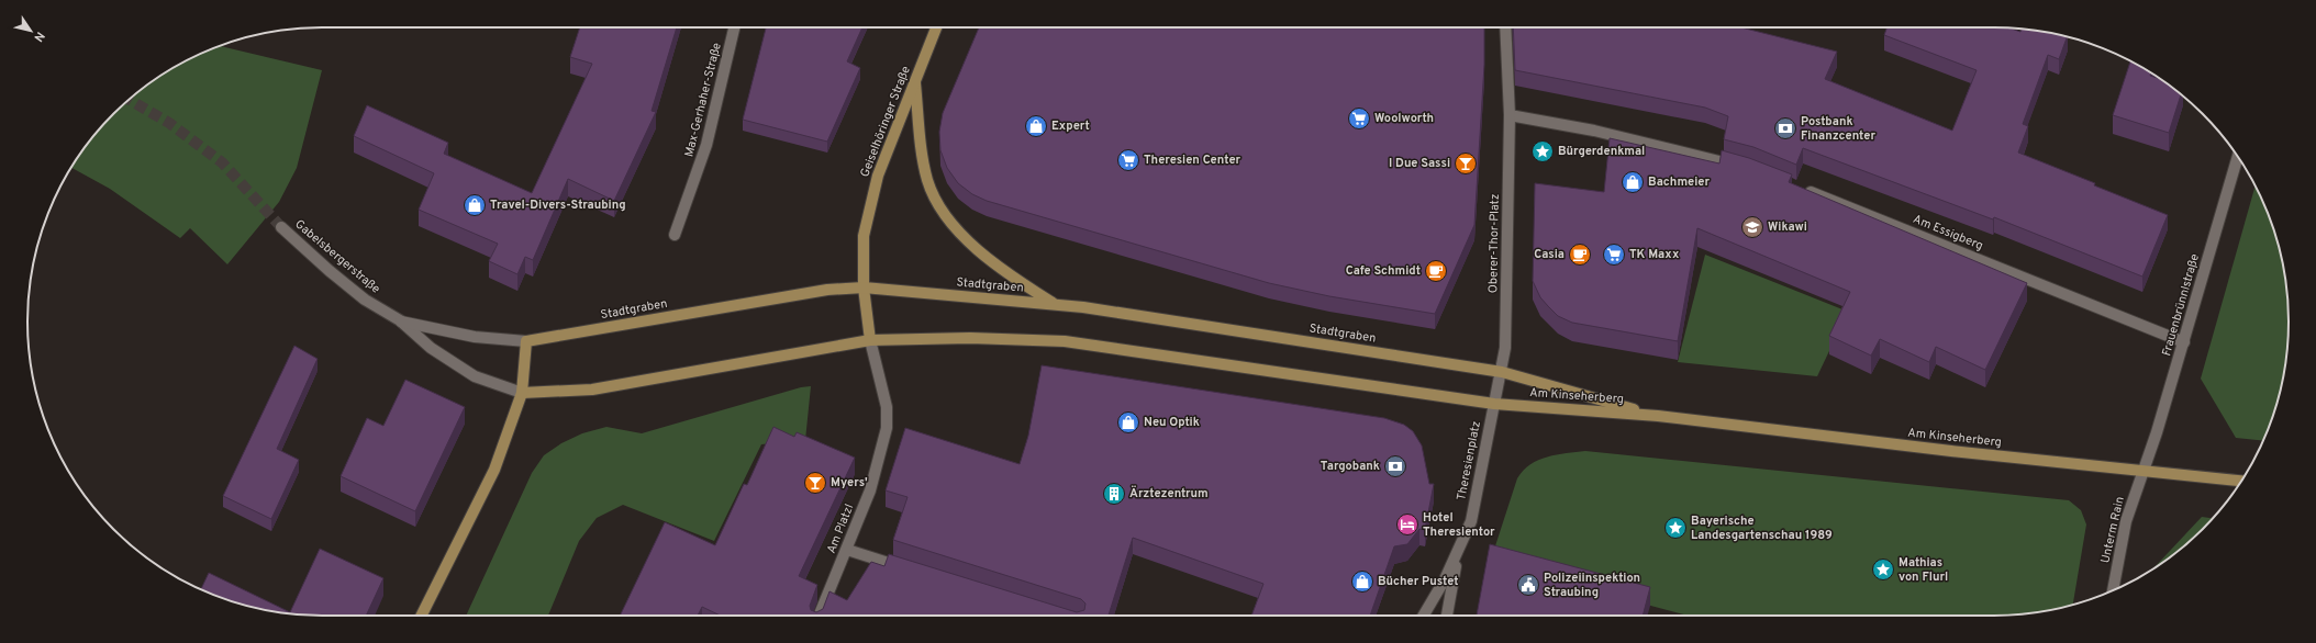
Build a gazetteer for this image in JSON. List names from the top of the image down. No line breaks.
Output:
{"streets":{"main road":["Geiselhöringer Straße","Stadtgraben","Am Kinseherberg"],"street":["Max-Gerhaher-Straße","Am Essigberg","Oberer-Thor-Platz","Gabelsbergerstraße","Frauenbrünnlstraße","Theresienplatz","Am Platzl","Unterm Rain"]},"crossings":[["Geiselhöringer Straße","Stadtgraben"],["Geiselhöringer Straße","Am Platzl"],["Am Essigberg","Frauenbrünnlstraße"],["Oberer-Thor-Platz","Stadtgraben"],["Oberer-Thor-Platz","Am Kinseherberg"],["Oberer-Thor-Platz","Theresienplatz"],["Gabelsbergerstraße","Stadtgraben"],["Stadtgraben","Am Kinseherberg"],["Stadtgraben","Theresienplatz"],["Frauenbrünnlstraße","Am Kinseherberg"],["Frauenbrünnlstraße","Unterm Rain"],["Am Kinseherberg","Theresienplatz"],["Am Kinseherberg","Unterm Rain"]],"places":{"supermarket":["Woolworth","Theresien Center","TK Maxx"],"shop":["Expert","Bachmeier","Travel-Divers-Straubing","Neu Optik","Bücher Pustet"],"bank":["Postbank Finanzcenter","Targobank"],"place":["Bürgerdenkmal","Bayerische Landesgartenschau 1989","Mathias von Flurl"],"bar":["I Due Sassi","Myers'"],"school or university":["Wikawi"],"cafe":["Casia","Cafe Schmidt"],"building":["Ärztezentrum"],"hotel":["Hotel Theresientor"],"public building":["Polizeiinspektion Straubing"]},"north":"bottom right"}
